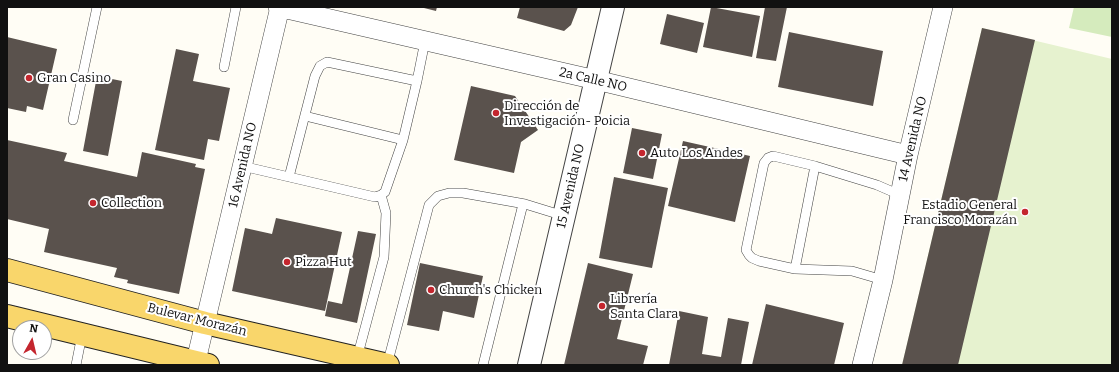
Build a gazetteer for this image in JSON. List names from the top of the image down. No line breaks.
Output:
{"streets":{"main road":["Bulevar Morazán"],"street":["2a Calle NO","14 Avenida NO","16 Avenida NO","15 Avenida NO"]},"crossings":[["2a Calle NO","14 Avenida NO"],["2a Calle NO","16 Avenida NO"],["2a Calle NO","15 Avenida NO"],["16 Avenida NO","Bulevar Morazán"]],"places":["Gran Casino","Dirección de Investigación- Poicia","Auto Los Andes","Collection","Estadio General Francisco Morazán","Pizza Hut","Church's Chicken","Librería Santa Clara"],"north":"top"}
